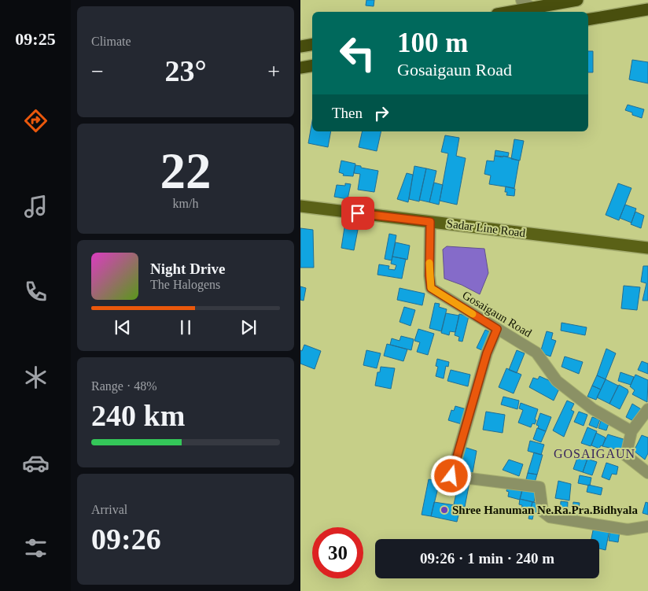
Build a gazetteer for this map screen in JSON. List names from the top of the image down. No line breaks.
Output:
{"streets":{"main road":["Sadar Line Road"],"street":["Gosaigaun Road"]},"crossings":[["Sadar Line Road","Gosaigaun Road"]],"districts":["GOSAIGAUN"],"places":["Shree Hanuman Ne.Ra.Pra.Bidhyala"],"page":{"tabs":"09:25","tile":["Climate",["22","km/h"],["Range · 48%","240 km"],["Arrival","09:26"]],"turn":["100 m","Gosaigaun Road"],"heat":["−","23°","+"],"then":"Then","song":["Night Drive","The Halogens"],"limit":"30","trip":"09:26 · 1 min · 240 m"}}
